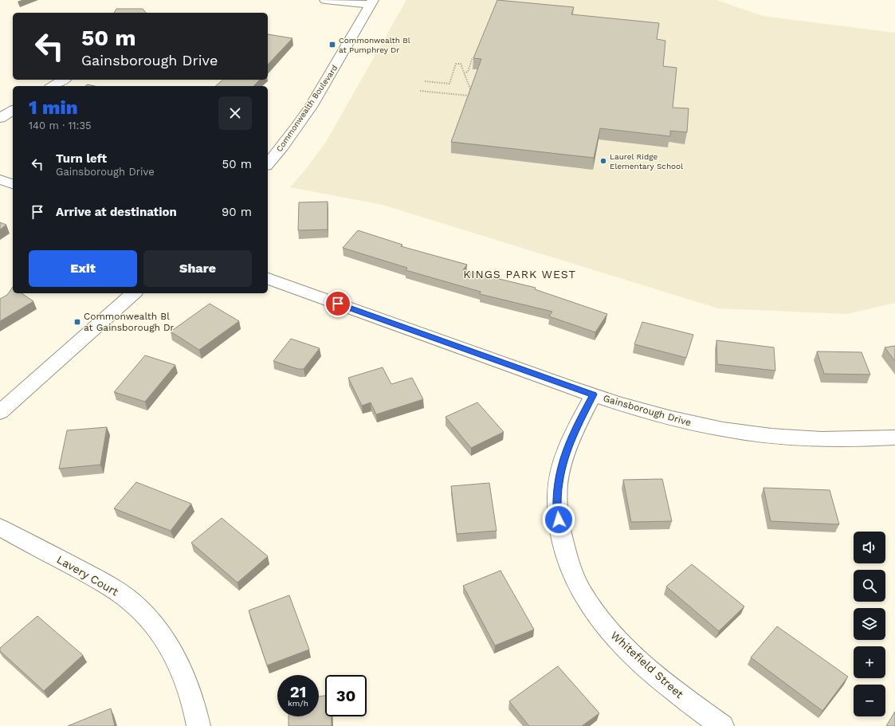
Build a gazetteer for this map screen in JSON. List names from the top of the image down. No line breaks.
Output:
{"streets":{"street":["Commonwealth Boulevard","Gainsborough Drive","Lavery Court","Whitefield Street"]},"crossings":[["Gainsborough Drive","Whitefield Street"]],"districts":["KINGS PARK WEST"],"places":{"transit":["Commonwealth Bl at Pumphrey Dr","Commonwealth Bl at Gainsborough Dr"],"other":["Laurel Ridge Elementary School"]},"page":{"turn":["50 m","Gainsborough Drive"],"heading":["1 min","140 m · 11:35"],"list":[{"name":"Turn left","note":"Gainsborough Drive","value":"50 m"},{"name":"Arrive at destination","value":"90 m"}],"buttons":["Exit","Share"],"map_buttons":["+","−"],"speed":"21 km/h","limit":"30"}}
